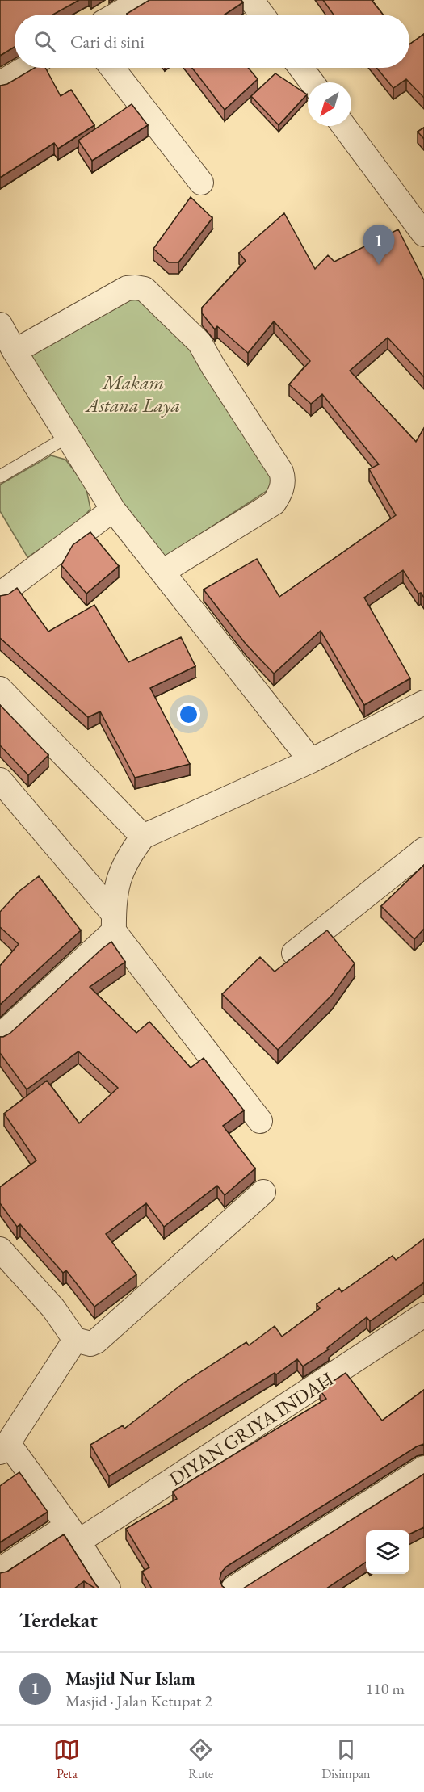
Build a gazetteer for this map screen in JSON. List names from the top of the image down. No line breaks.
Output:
{"streets":{"street":["DIYAN GRIYA INDAH"]},"parks":["Makam Astana Laya"],"north":"bottom left","page":{"search":"Cari di sini","pins":"1","heading":"Terdekat","list":[{"mark":"1","name":"Masjid Nur Islam","note":"Masjid · Jalan Ketupat 2","value":"110 m"}],"nav":["Peta","Rute","Disimpan"]}}
